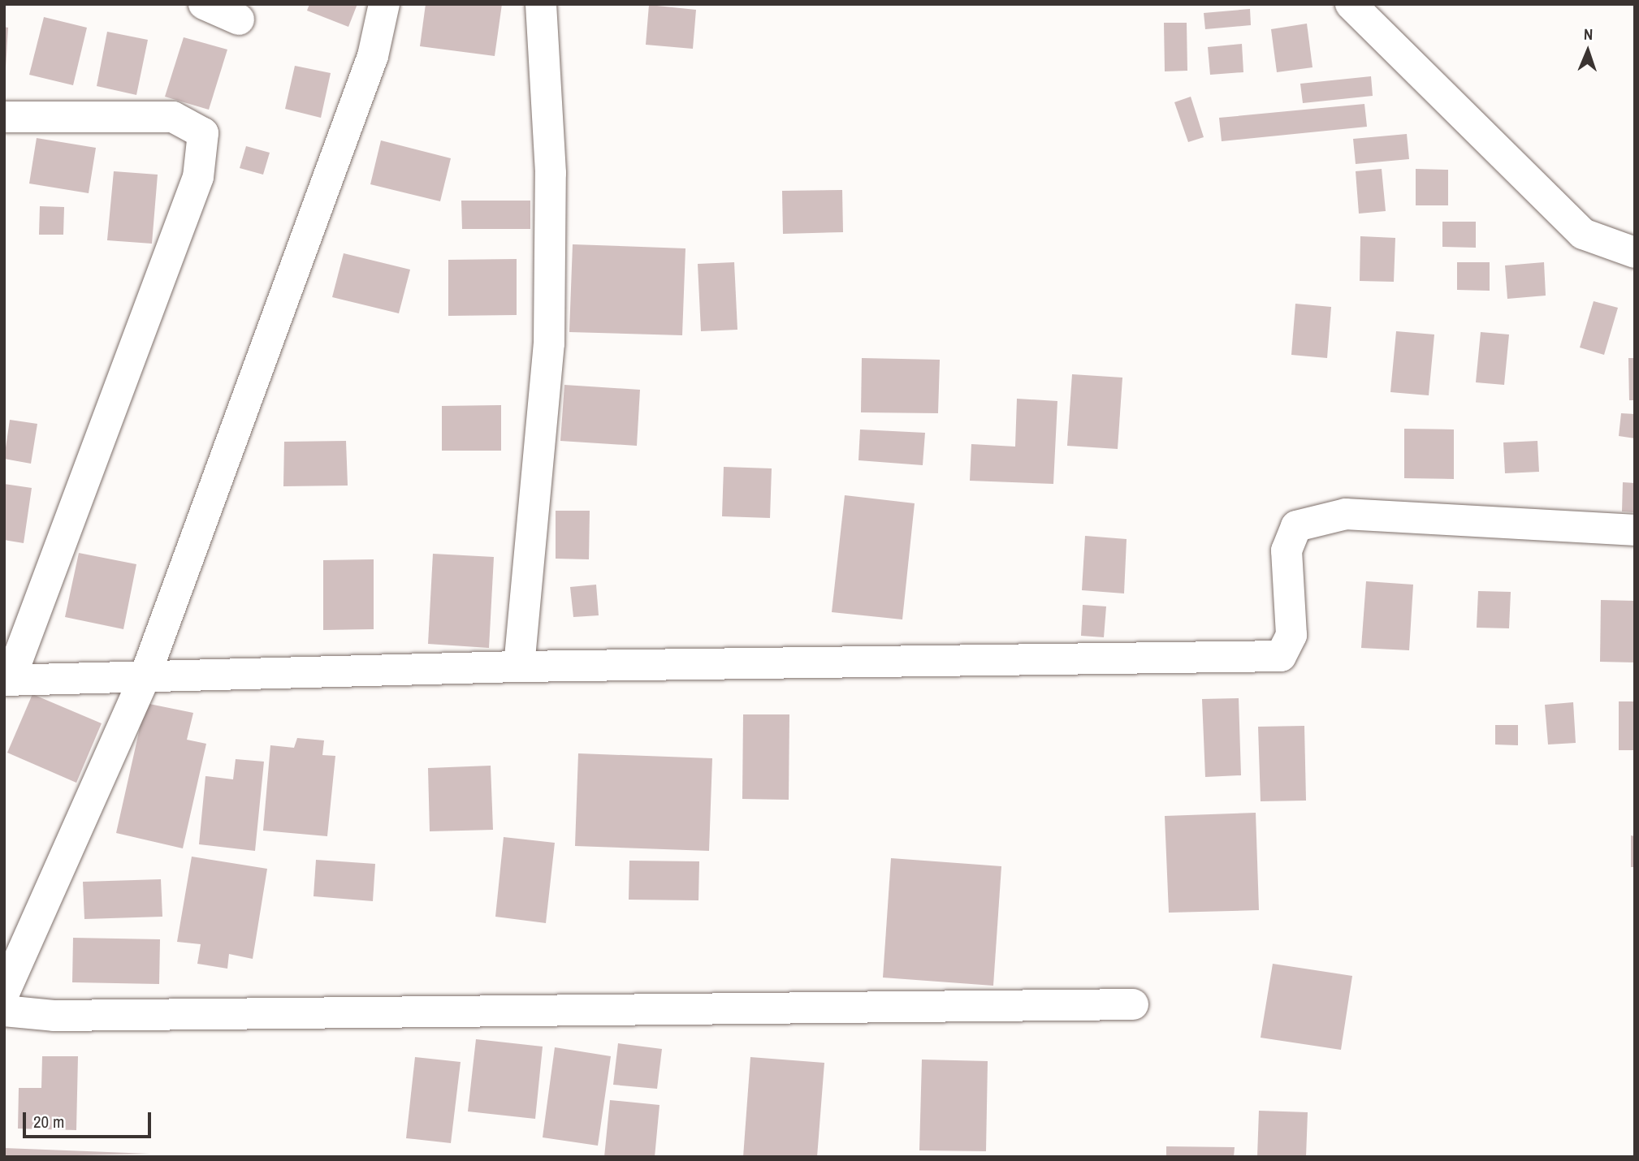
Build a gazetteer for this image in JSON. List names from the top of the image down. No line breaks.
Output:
{"scale_bar":"20 m","north":"top"}
